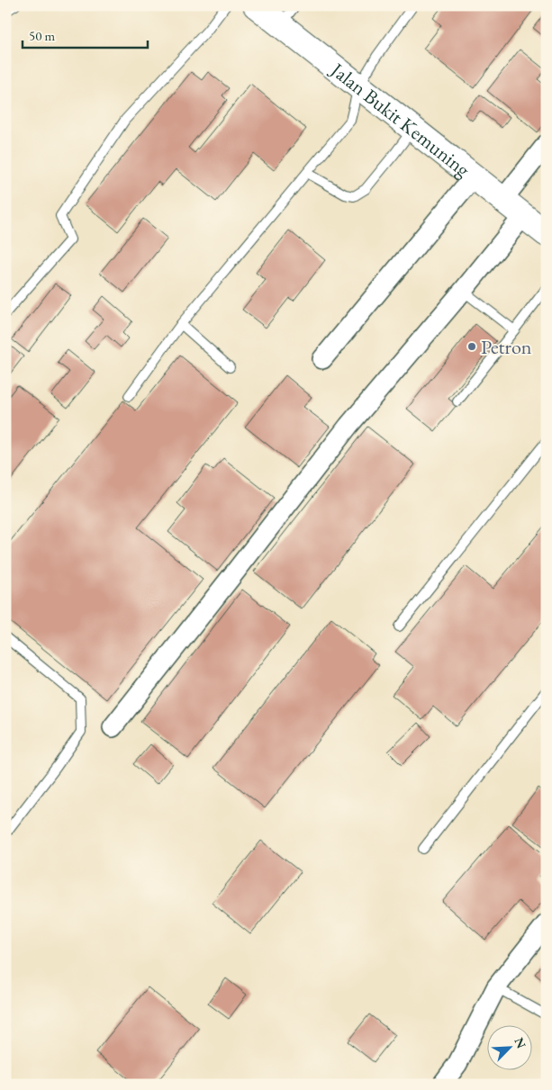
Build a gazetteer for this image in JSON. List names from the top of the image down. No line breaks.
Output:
{"streets":{"main road":["Jalan Bukit Kemuning"]},"places":["Petron"],"scale_bar":"50 m","north":"top right"}
